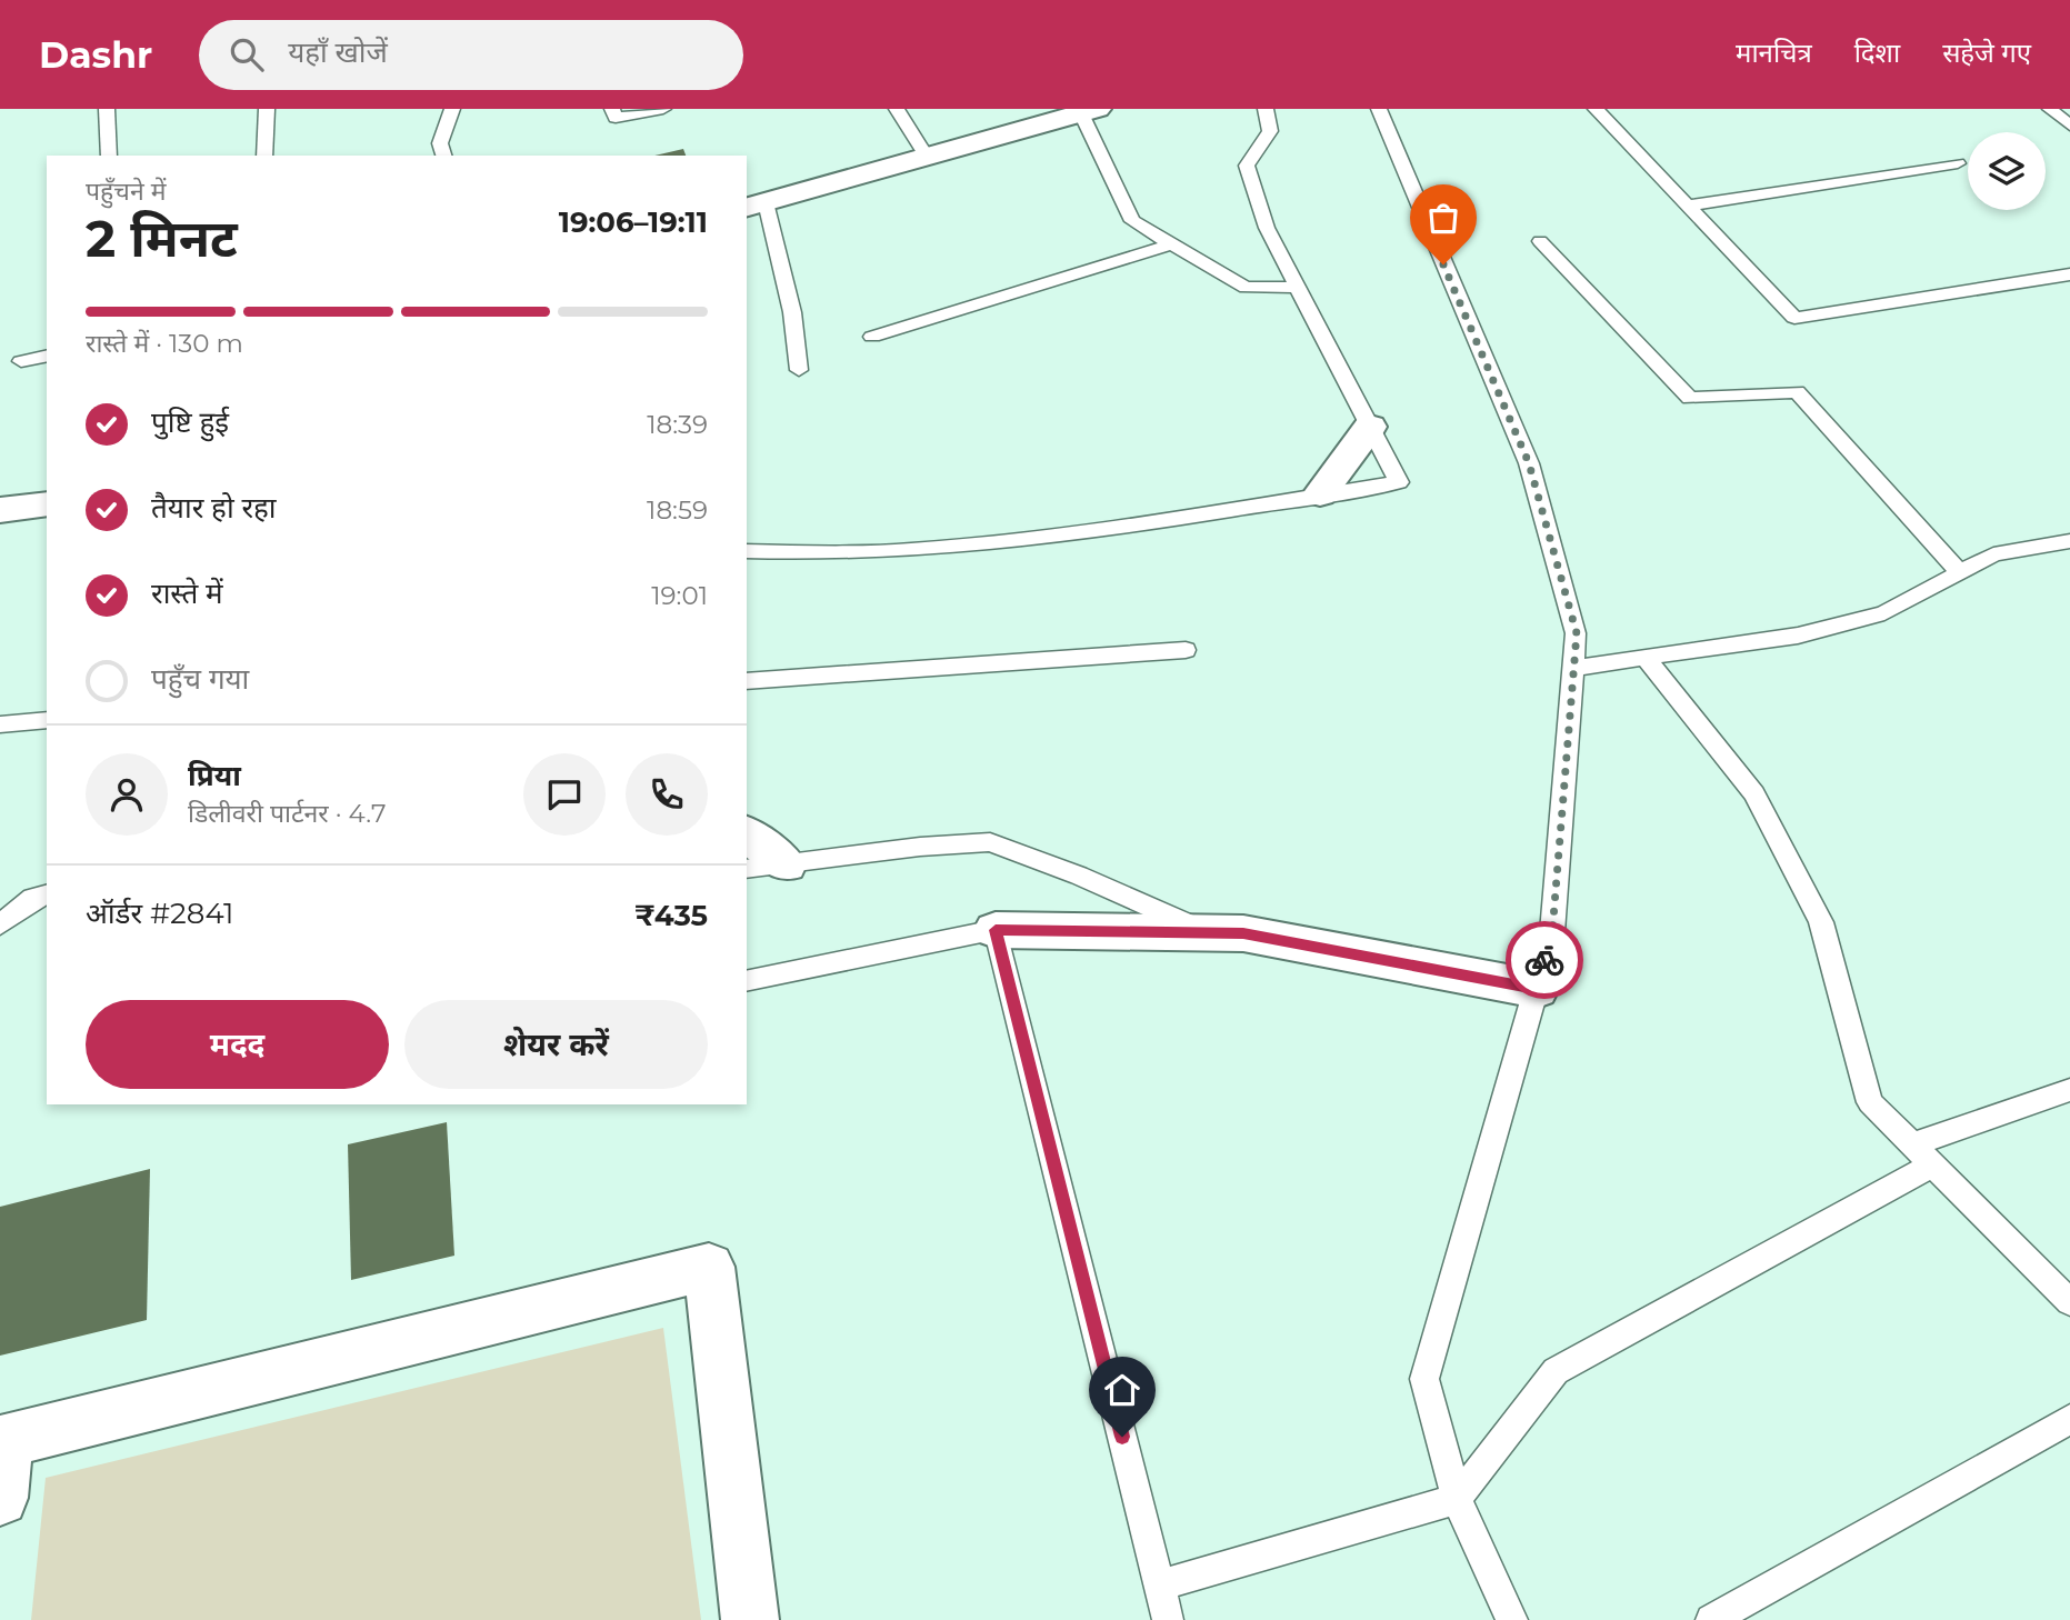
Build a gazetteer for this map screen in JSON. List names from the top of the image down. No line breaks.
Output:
{"page":{"header":"Dashr","search":"यहाँ खोजें","nav":["मानचित्र","दिशा","सहेजे गए"],"heading":["2 मिनट","पहुँचने में","19:06–19:11"],"panel":["प्रिया","डिलीवरी पार्टनर · 4.7","ऑर्डर #2841","₹435"],"bar":"रास्ते में · 130 m","list":[["पुष्टि हुई","18:39"],["तैयार हो रहा","18:59"],["रास्ते में","19:01"],"पहुँच गया"],"buttons":["मदद","शेयर करें"]}}
